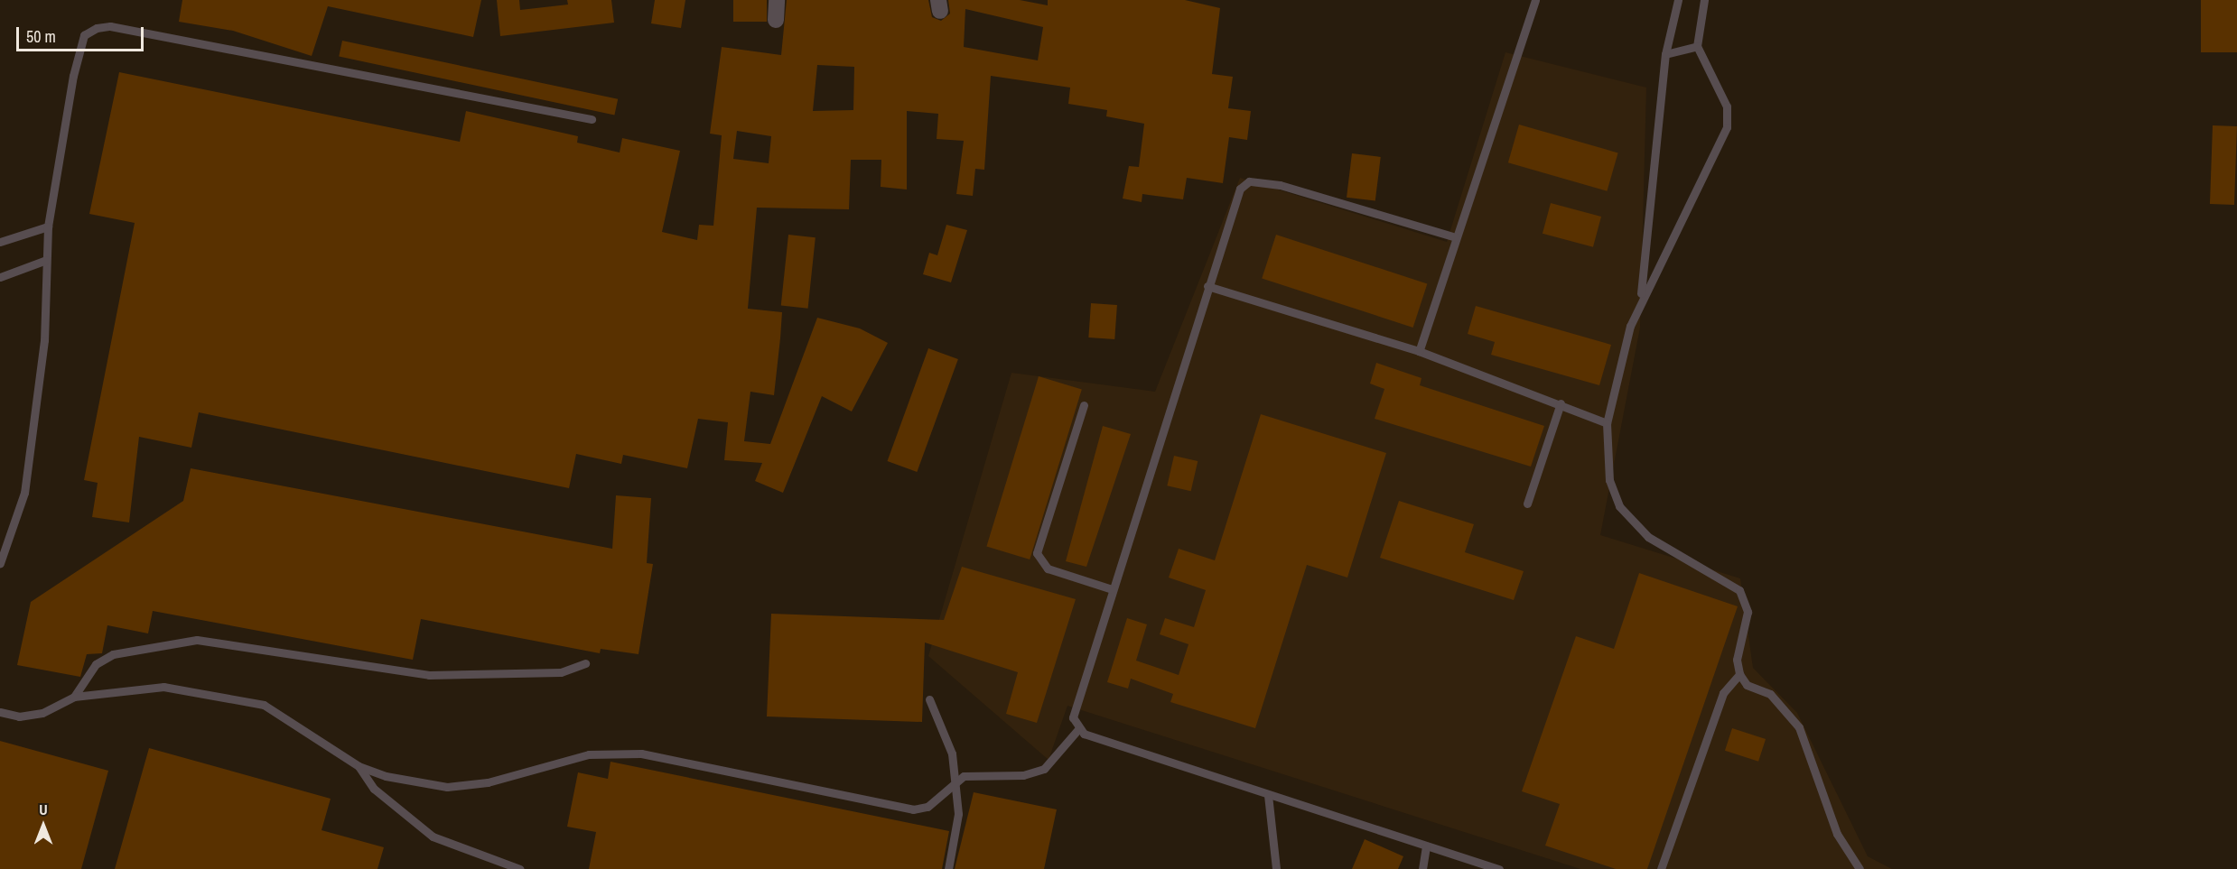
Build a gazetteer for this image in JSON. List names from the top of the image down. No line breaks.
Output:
{"scale_bar":"50 m","north":"top"}
